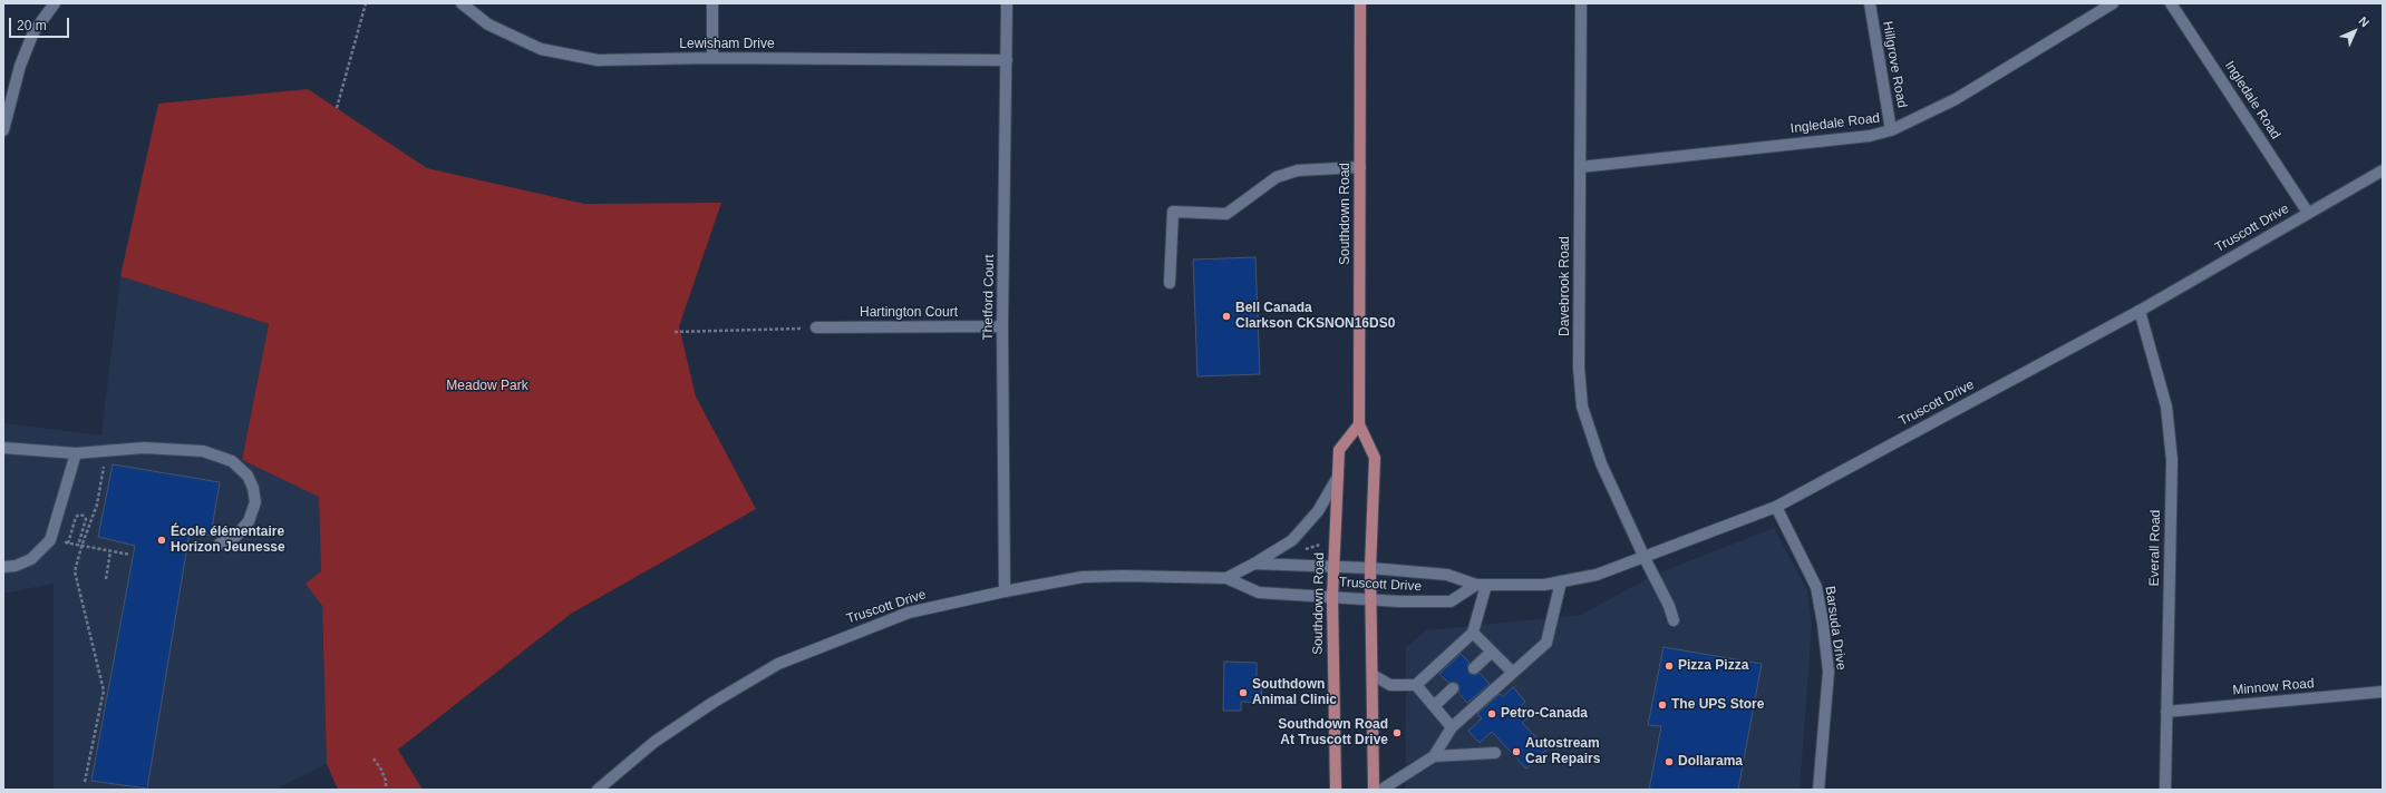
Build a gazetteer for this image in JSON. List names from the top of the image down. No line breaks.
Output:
{"streets":{"main road":["Southdown Road"],"street":["Lewisham Drive","Hillgrove Road","Ingledale Road","Truscott Drive","Davebrook Road","Thetford Court","Hartington Court","Everall Road","Barsuda Drive","Minnow Road"]},"crossings":[["Lewisham Drive","Thetford Court"],["Hillgrove Road","Ingledale Road"],["Ingledale Road","Truscott Drive"],["Ingledale Road","Davebrook Road"],["Southdown Road","Truscott Drive"],["Truscott Drive","Davebrook Road"],["Truscott Drive","Thetford Court"],["Truscott Drive","Everall Road"],["Truscott Drive","Barsuda Drive"],["Thetford Court","Hartington Court"],["Everall Road","Minnow Road"]],"parks":["Meadow Park"],"places":["Bell Canada Clarkson CKSNON16DS0","École élémentaire Horizon Jeunesse","Pizza Pizza","Southdown Animal Clinic","The UPS Store","Petro-Canada","Southdown Road At Truscott Drive","Autostream Car Repairs","Dollarama"],"scale_bar":"20 m","north":"top right"}
